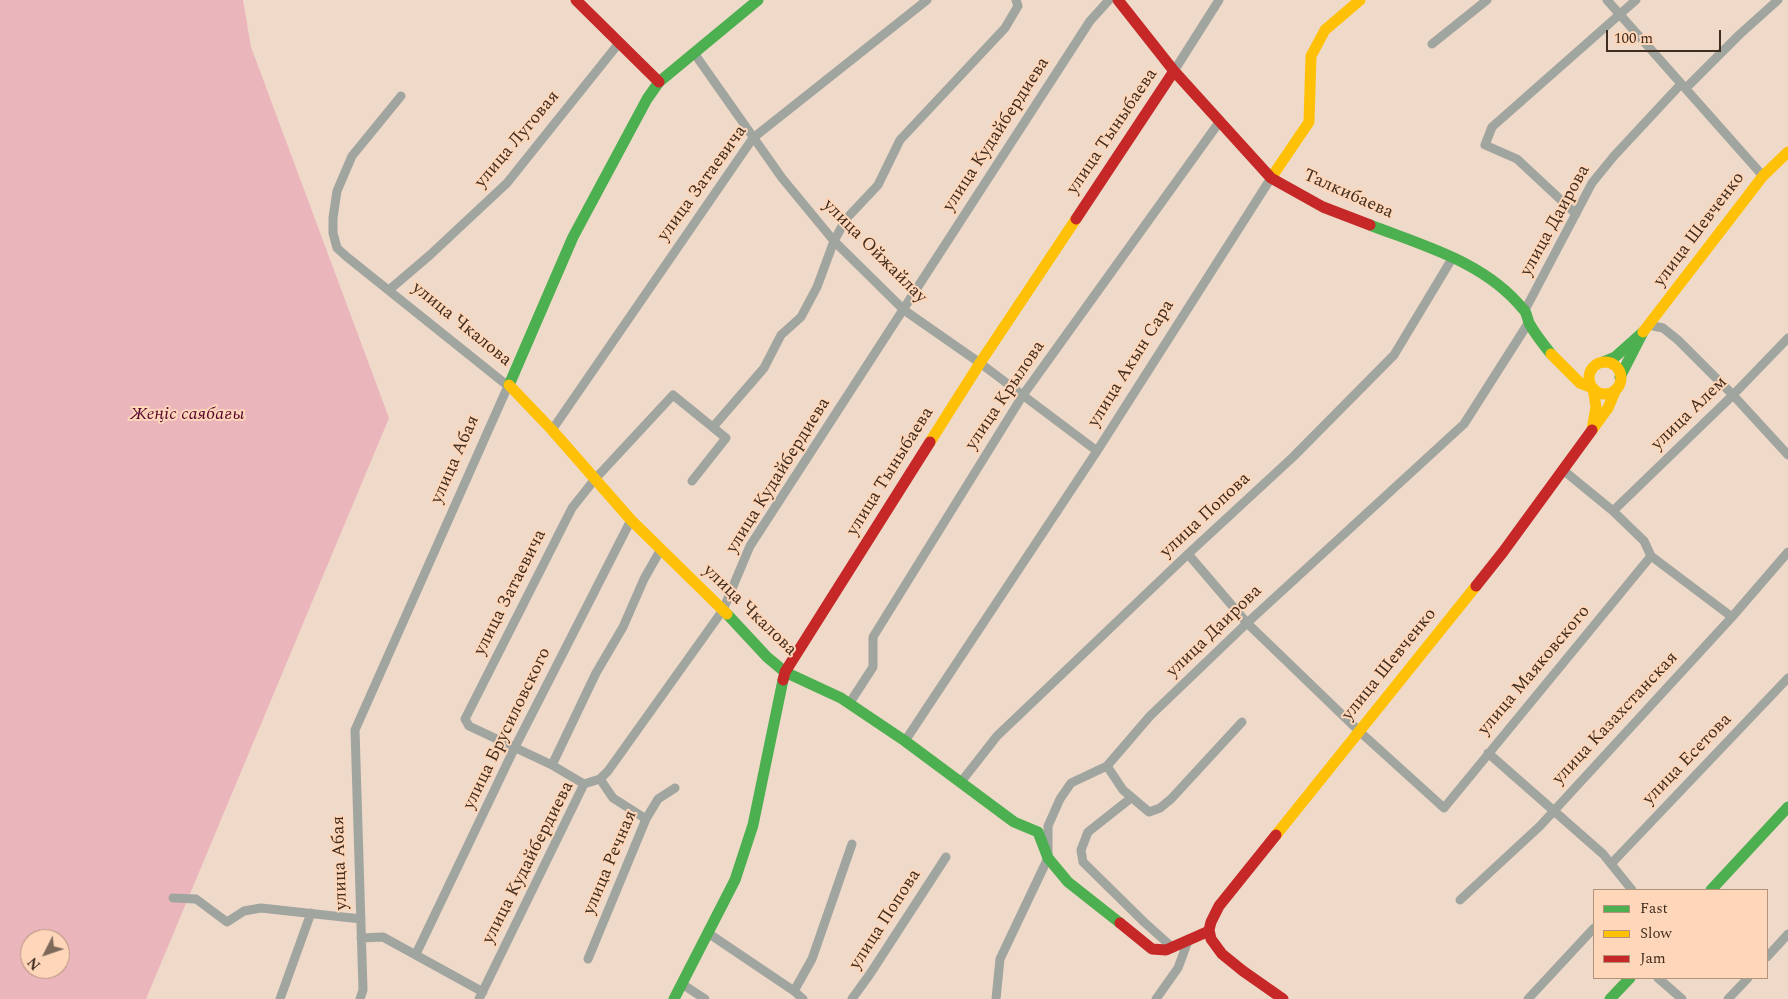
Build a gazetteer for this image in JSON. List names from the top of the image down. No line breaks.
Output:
{"streets":{"street":["улица Тыныбаева","улица Кудайбердиева","улица Луговая","улица Затаевича","Талкибаева","улица Даирова","улица Шевченко","улица Ойжайлау","улица Чкалова","улица Акын Сара","улица Крылова","улица Алем","улица Абая","улица Попова","улица Маяковского","улица Казахстанская","улица Брусиловского","улица Есетова","улица Речная"]},"crossings":[["улица Тыныбаева","Талкибаева"],["улица Тыныбаева","улица Ойжайлау"],["улица Тыныбаева","улица Чкалова"],["улица Кудайбердиева","улица Ойжайлау"],["улица Кудайбердиева","улица Чкалова"],["улица Луговая","улица Чкалова"],["улица Затаевича","улица Ойжайлау"],["улица Затаевича","улица Чкалова"],["улица Затаевича","улица Брусиловского"],["Талкибаева","улица Даирова"],["Талкибаева","улица Шевченко"],["Талкибаева","улица Акын Сара"],["Талкибаева","улица Крылова"],["Талкибаева","улица Попова"],["улица Даирова","улица Чкалова"],["улица Шевченко","улица Чкалова"],["улица Шевченко","улица Маяковского"],["улица Ойжайлау","улица Акын Сара"],["улица Ойжайлау","улица Крылова"],["улица Ойжайлау","улица Абая"],["улица Чкалова","улица Акын Сара"],["улица Чкалова","улица Крылова"],["улица Чкалова","улица Абая"],["улица Чкалова","улица Попова"],["улица Чкалова","улица Брусиловского"]],"parks":["Жеңіс саябағы"],"legend":["Fast","Slow","Jam"],"scale_bar":"100 m","north":"bottom left"}
